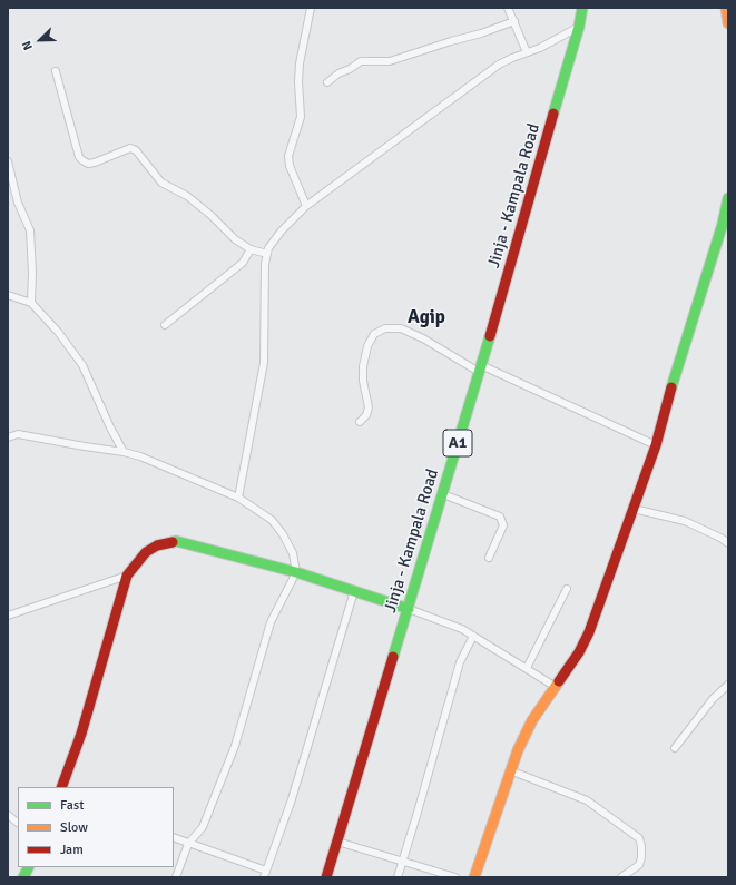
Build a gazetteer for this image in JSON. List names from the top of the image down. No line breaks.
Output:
{"streets":{"main road":["Jinja - Kampala Road","A1"]},"districts":["Agip"],"legend":["Fast","Slow","Jam"],"north":"bottom left"}
